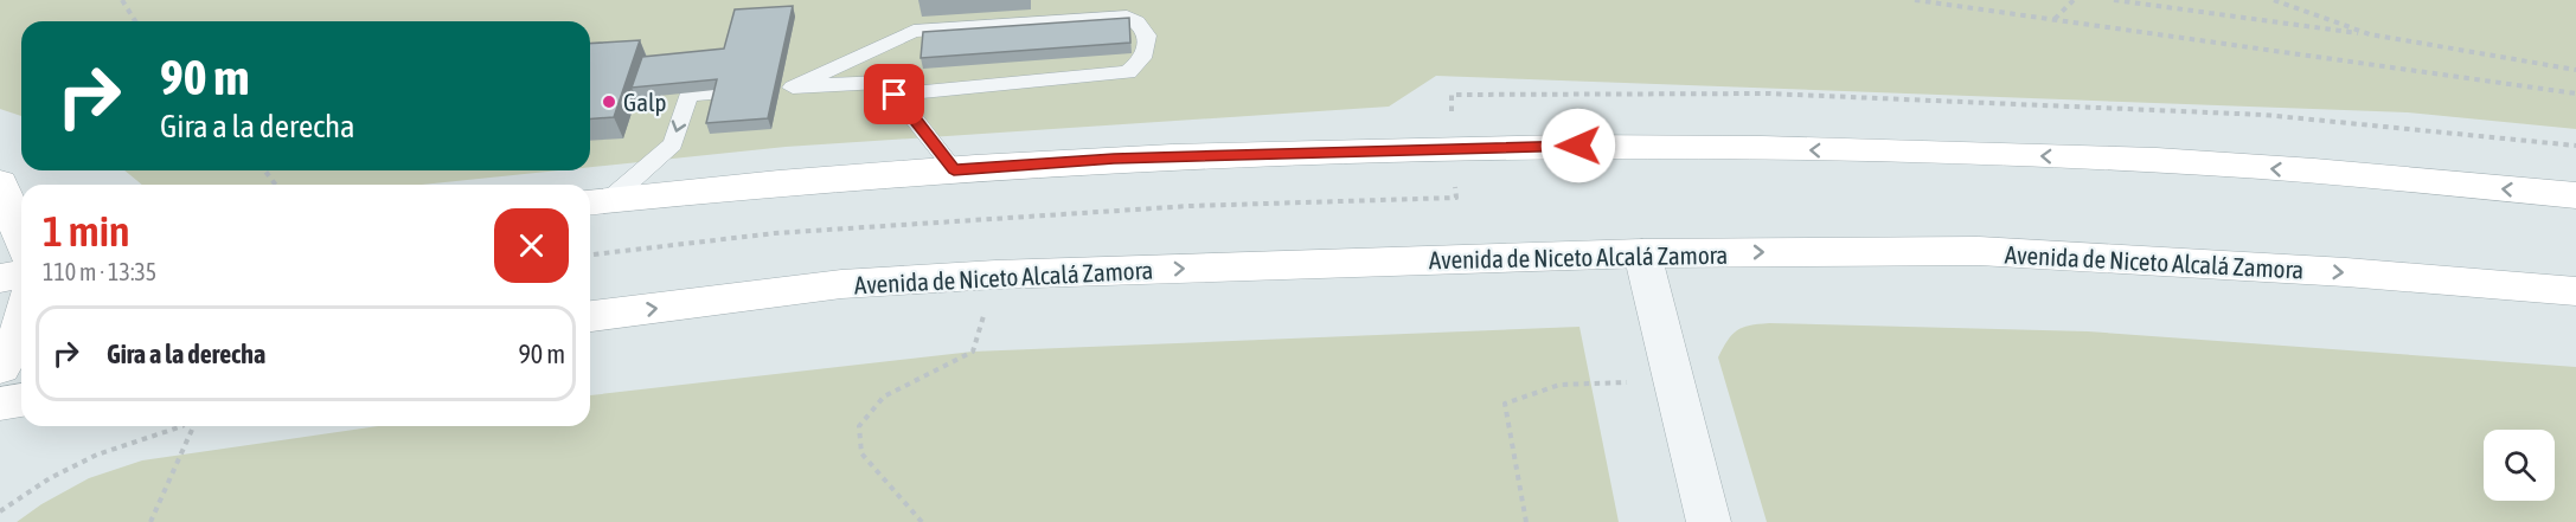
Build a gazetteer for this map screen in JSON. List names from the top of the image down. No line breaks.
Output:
{"streets":{"street":["Avenida de Niceto Alcalá Zamora"]},"places":["Galp"],"page":{"turn":["90 m","Gira a la derecha"],"heading":["1 min","110 m · 13:35"],"list":[{"name":"Gira a la derecha","value":"90 m"}]}}
